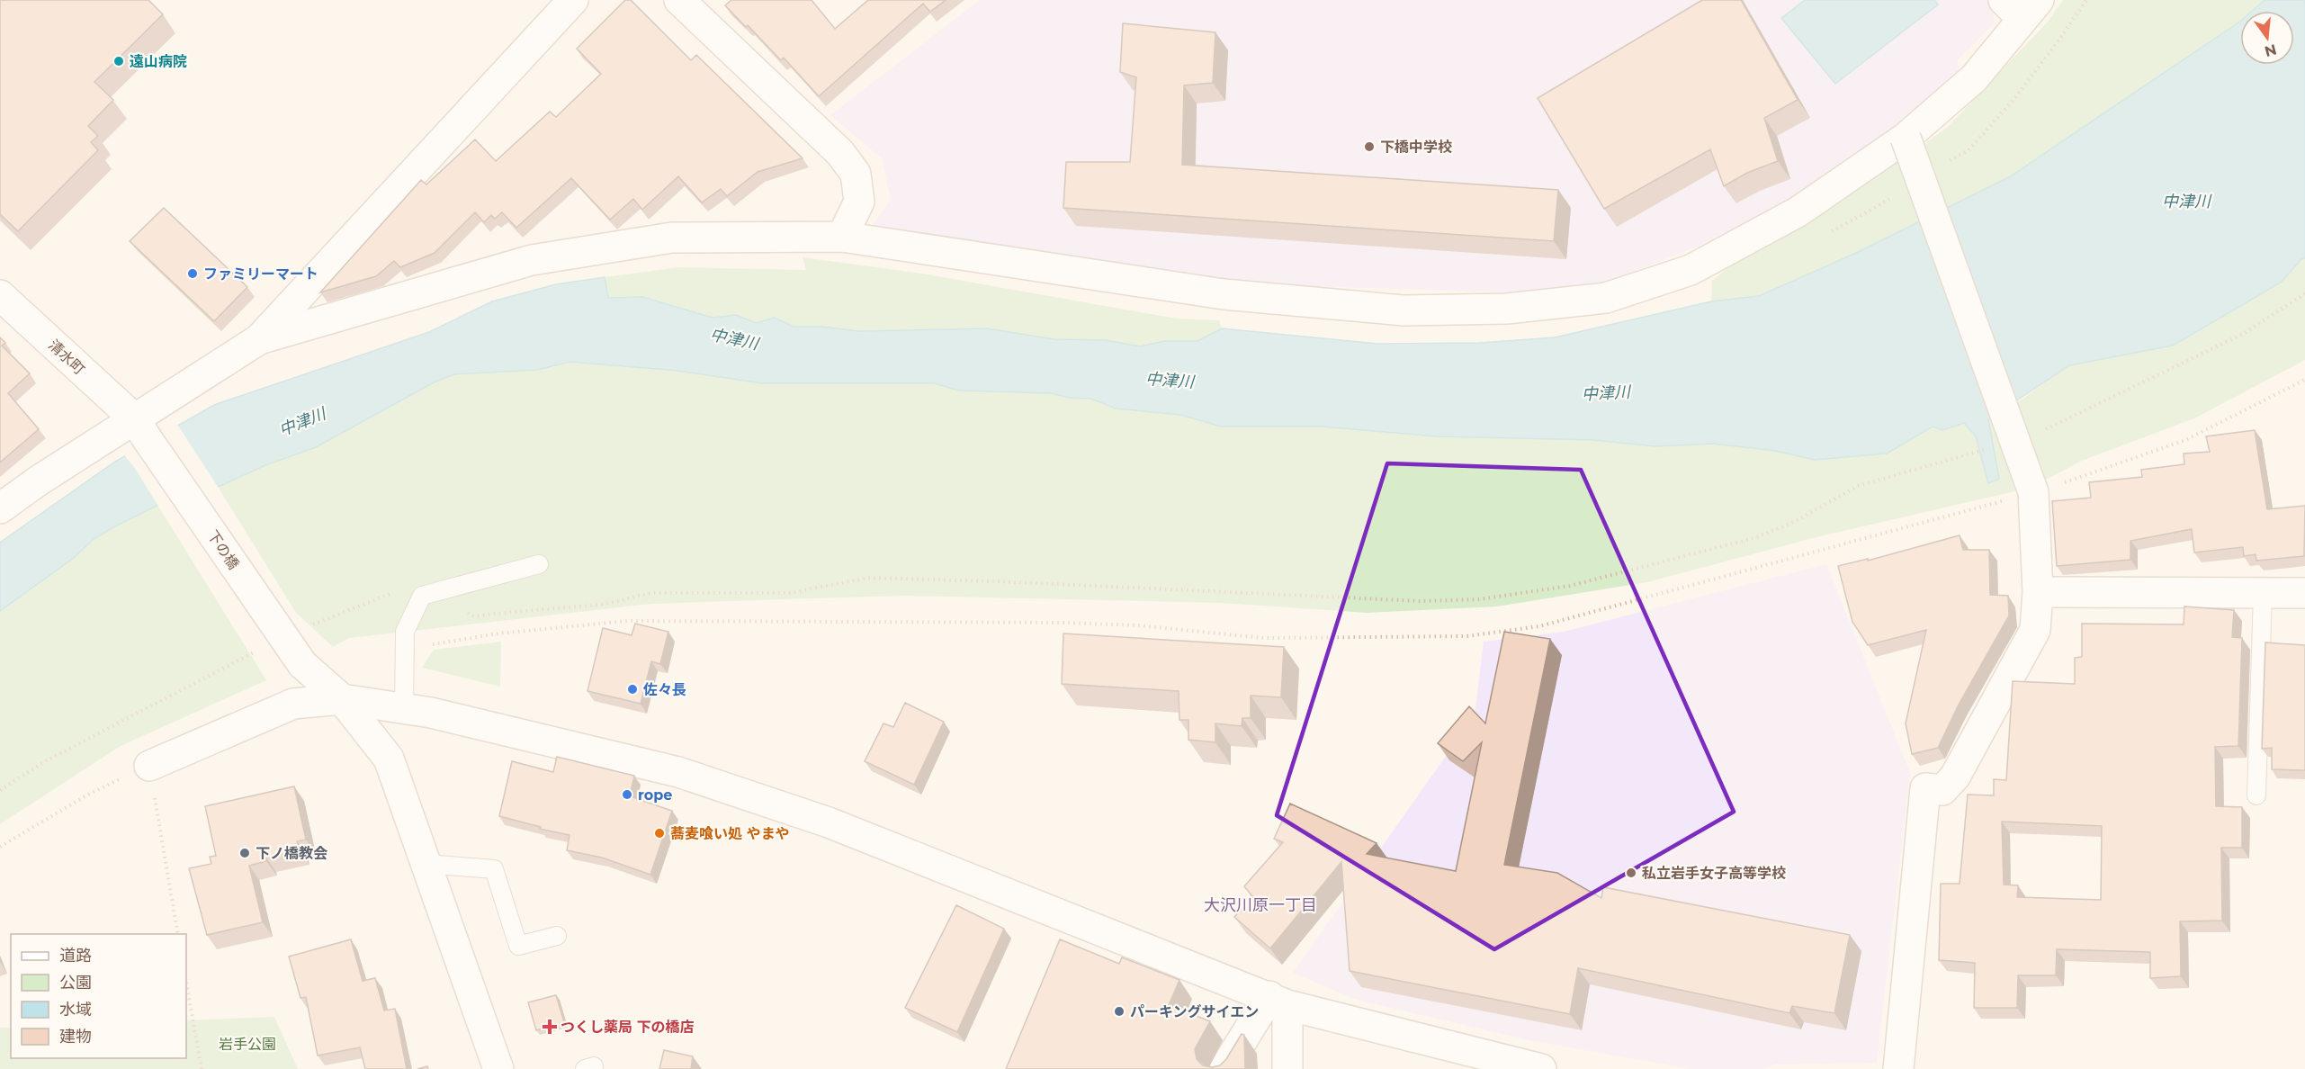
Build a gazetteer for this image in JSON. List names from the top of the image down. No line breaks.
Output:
{"streets":{"street":["清水町","下の橋"]},"crossings":[["清水町","下の橋"]],"districts":["大沢川原一丁目"],"water":["中津川"],"parks":["岩手公園"],"places":{"other":["遠山病院","下橋中学校","ファミリーマート","佐々長","rope","蕎麦喰い処 やまや","下ノ橋教会","私立岩手女子高等学校","パーキングサイエン"],"health":["つくし薬局 下の橋店"]},"legend":["道路","公園","水域","建物"],"north":"bottom"}
